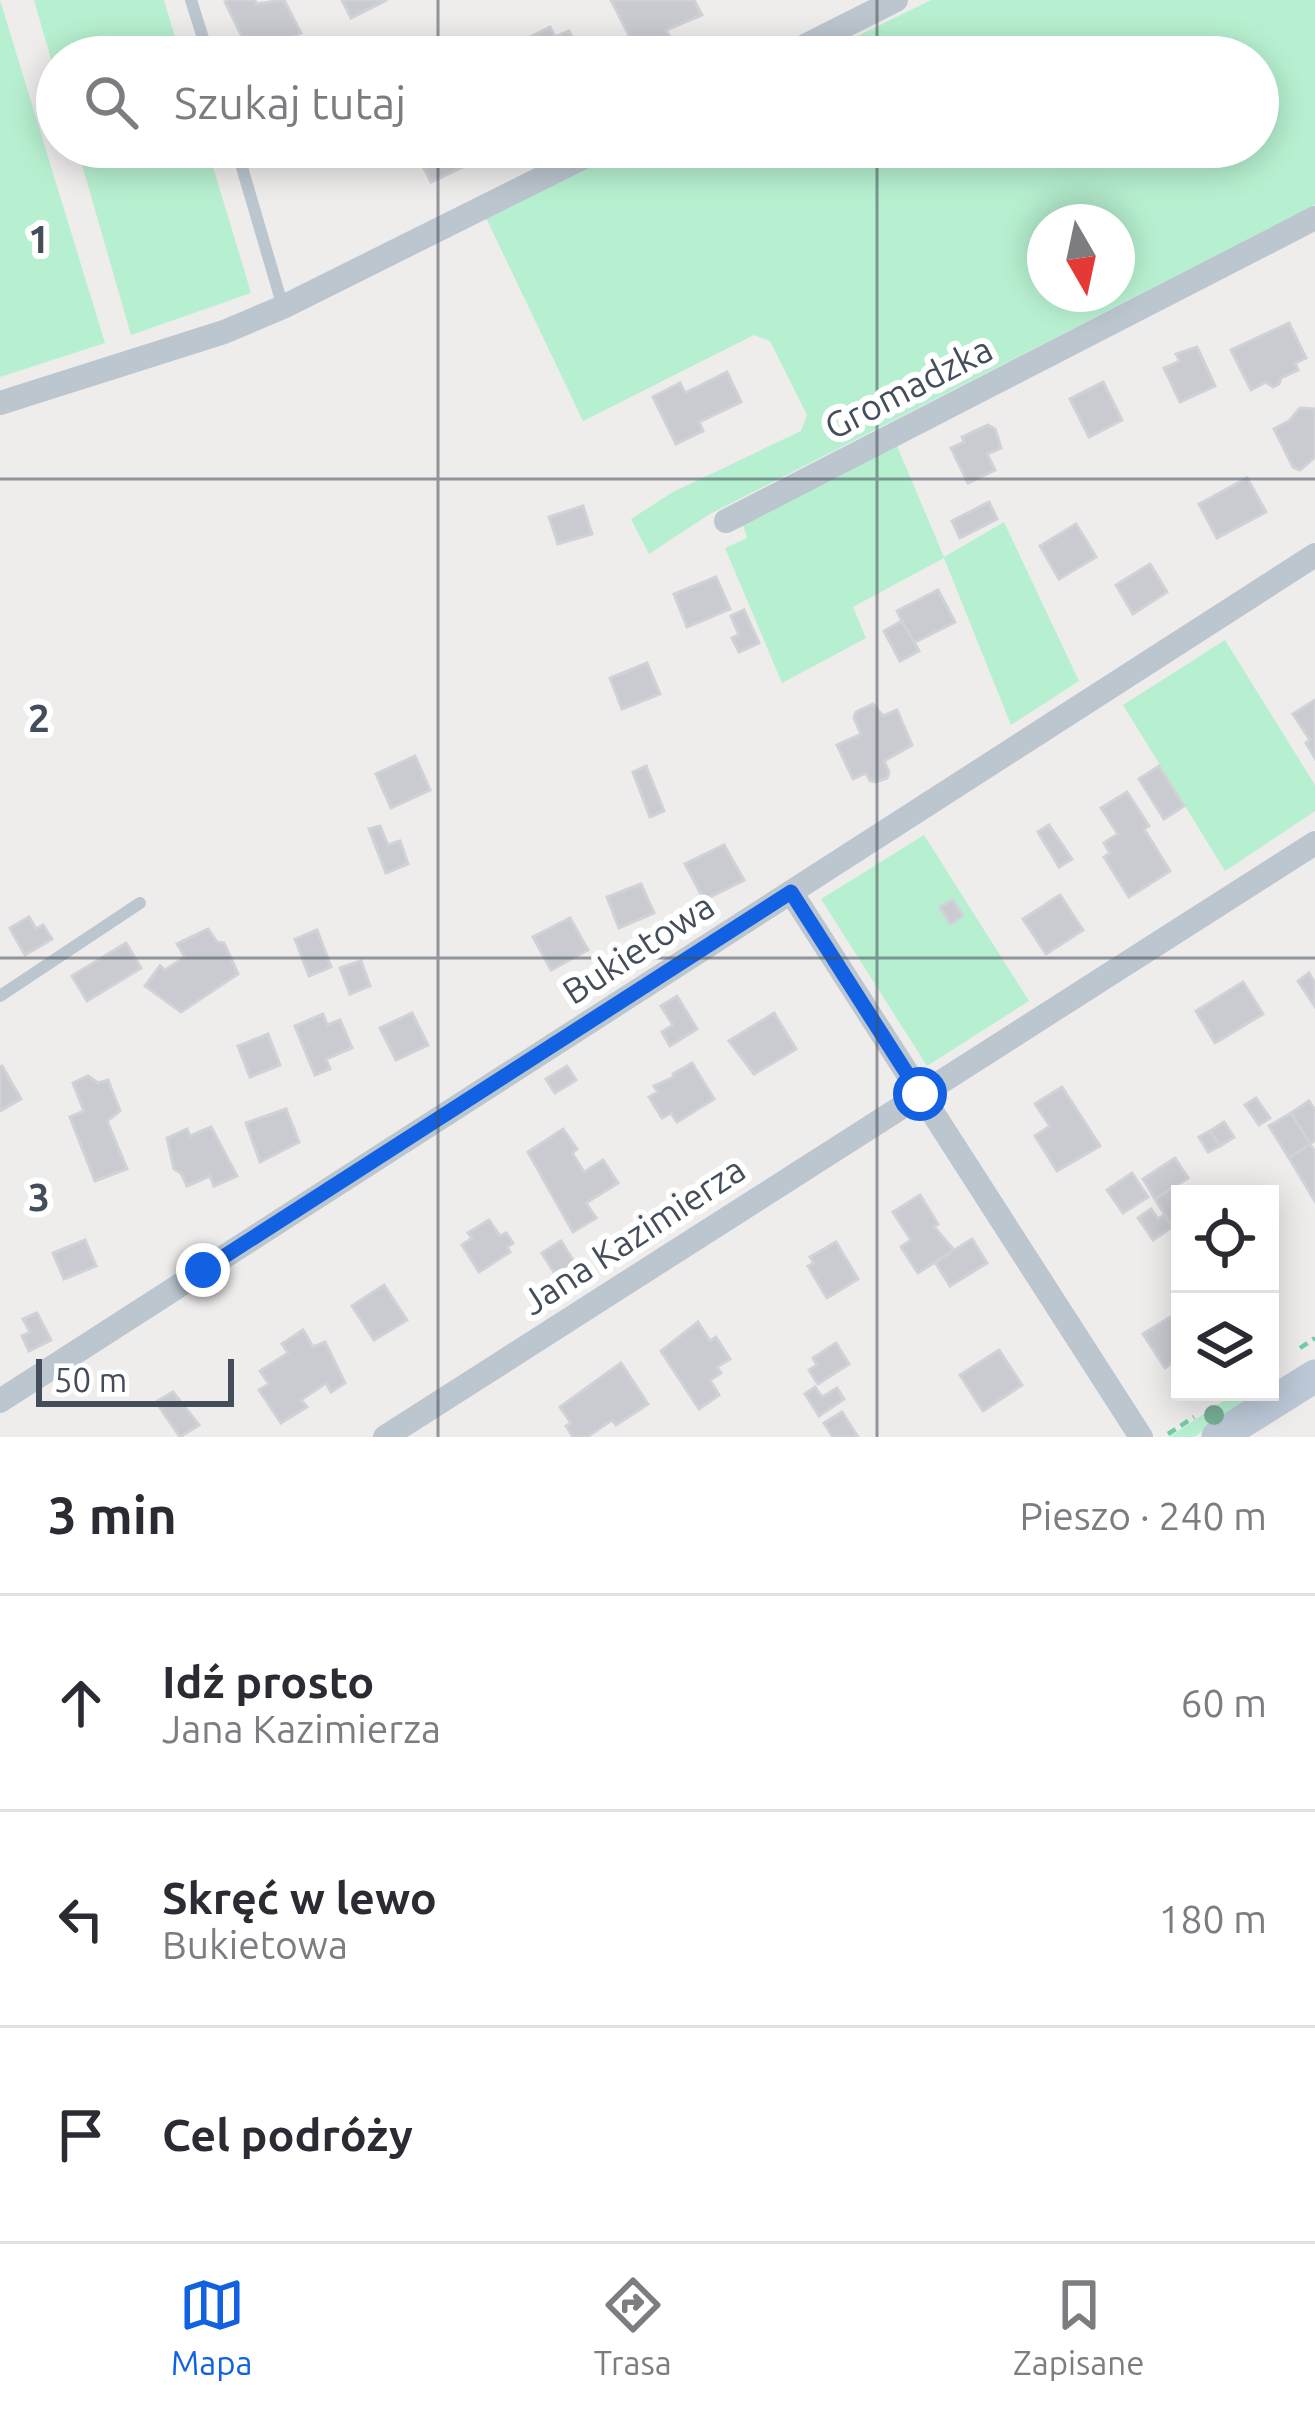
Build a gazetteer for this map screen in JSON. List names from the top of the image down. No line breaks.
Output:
{"streets":{"street":["Gromadzka","Bukietowa","Jana Kazimierza"]},"scale_bar":"50 m","north":"bottom","page":{"search":"Szukaj tutaj","scale":"50 m","heading":["3 min","Pieszo · 240 m"],"list":[["Idź prosto","Jana Kazimierza","60 m"],["Skręć w lewo","Bukietowa","180 m"],"Cel podróży"],"nav":["Mapa","Trasa","Zapisane"]},"grid":{"rows":["1","2","3"]}}
